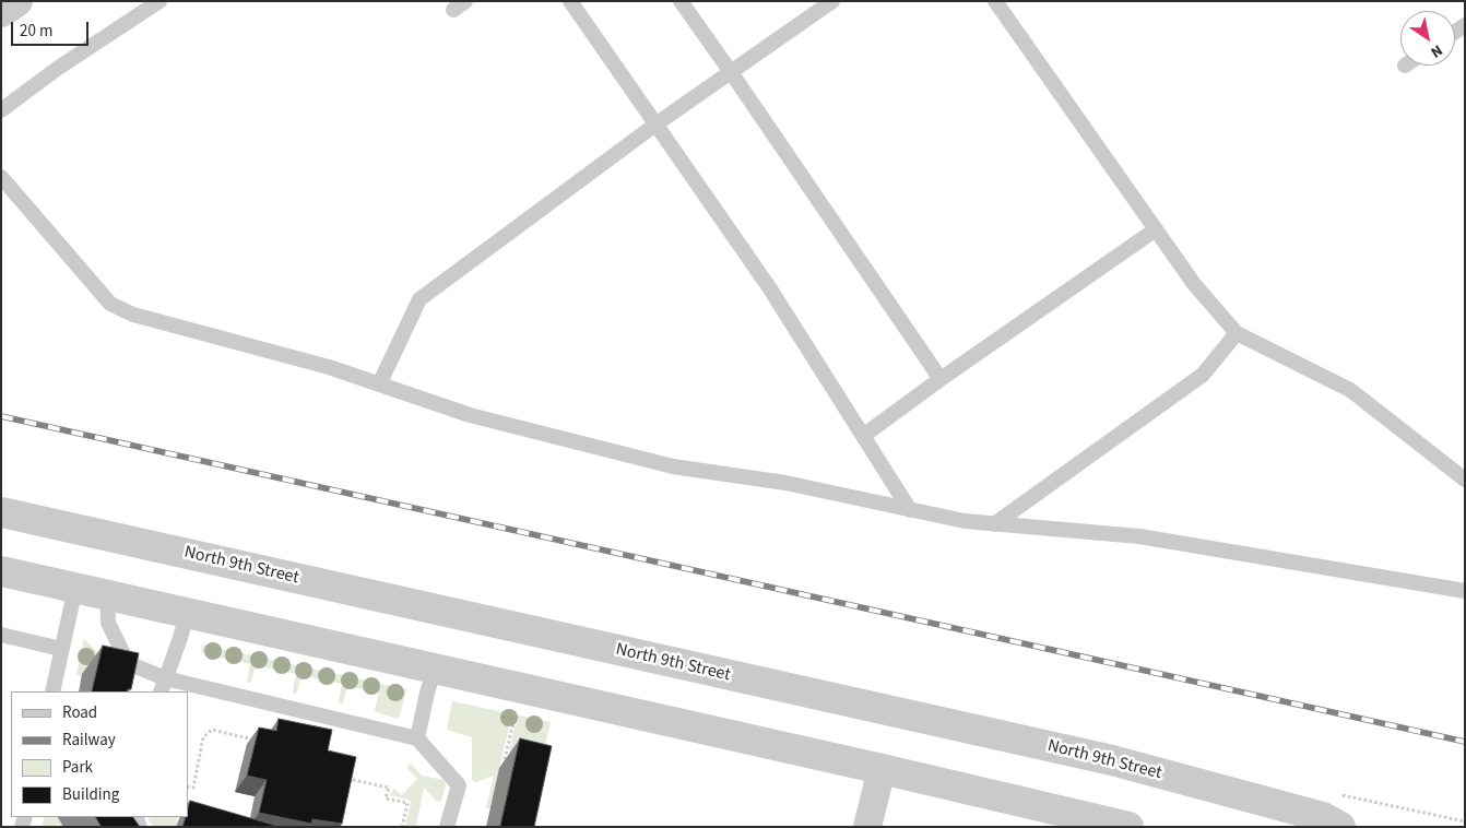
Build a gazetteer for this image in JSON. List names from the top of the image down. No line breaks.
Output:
{"streets":{"street":["North 9th Street"]},"legend":["Road","Railway","Park","Building"],"scale_bar":"20 m","north":"bottom right"}
